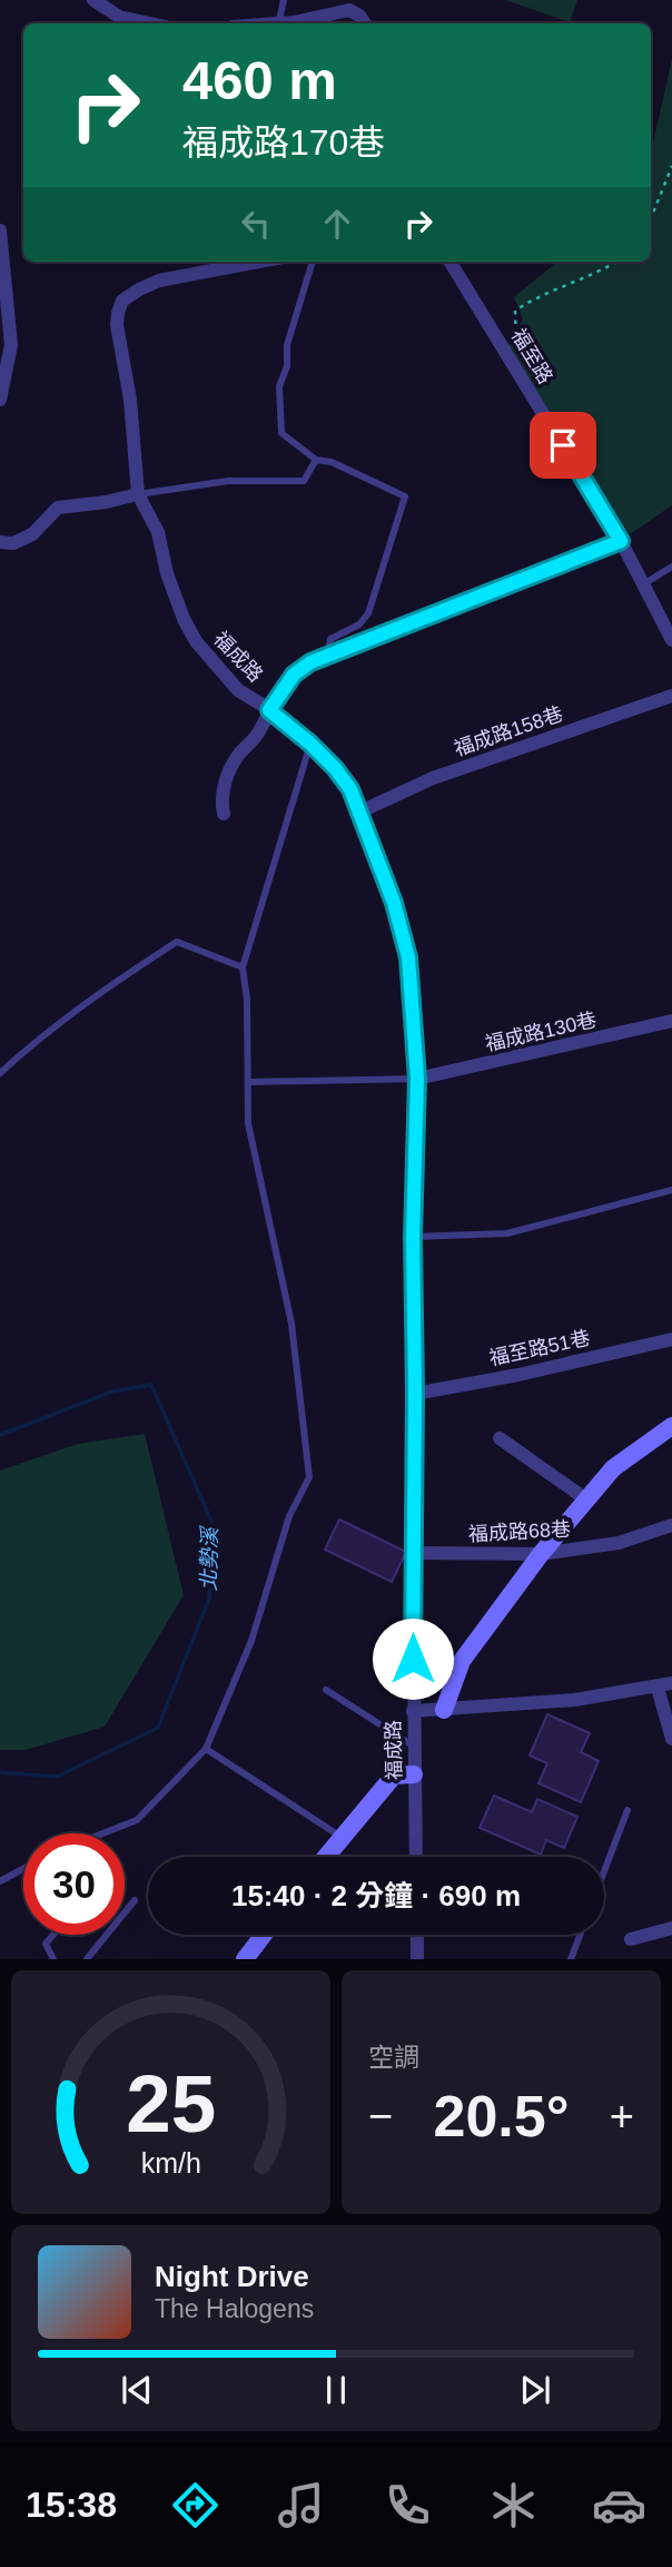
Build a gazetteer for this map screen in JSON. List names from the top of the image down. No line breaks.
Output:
{"streets":{"street":["福至路","福成路","福成路158巷","福成路130巷","福至路51巷","福成路68巷"]},"crossings":[["福成路","福成路158巷"],["福成路","福成路130巷"],["福成路","福至路51巷"],["福成路","福成路68巷"]],"water":["北勢溪"],"page":{"turn":["460 m","福成路170巷"],"limit":"30","trip":"15:40 · 2 分鐘 · 690 m","tile":"空調","heat":["−","20.5°","+"],"song":["Night Drive","The Halogens"],"tabs":"15:38","gauge":["25","km/h"]}}
